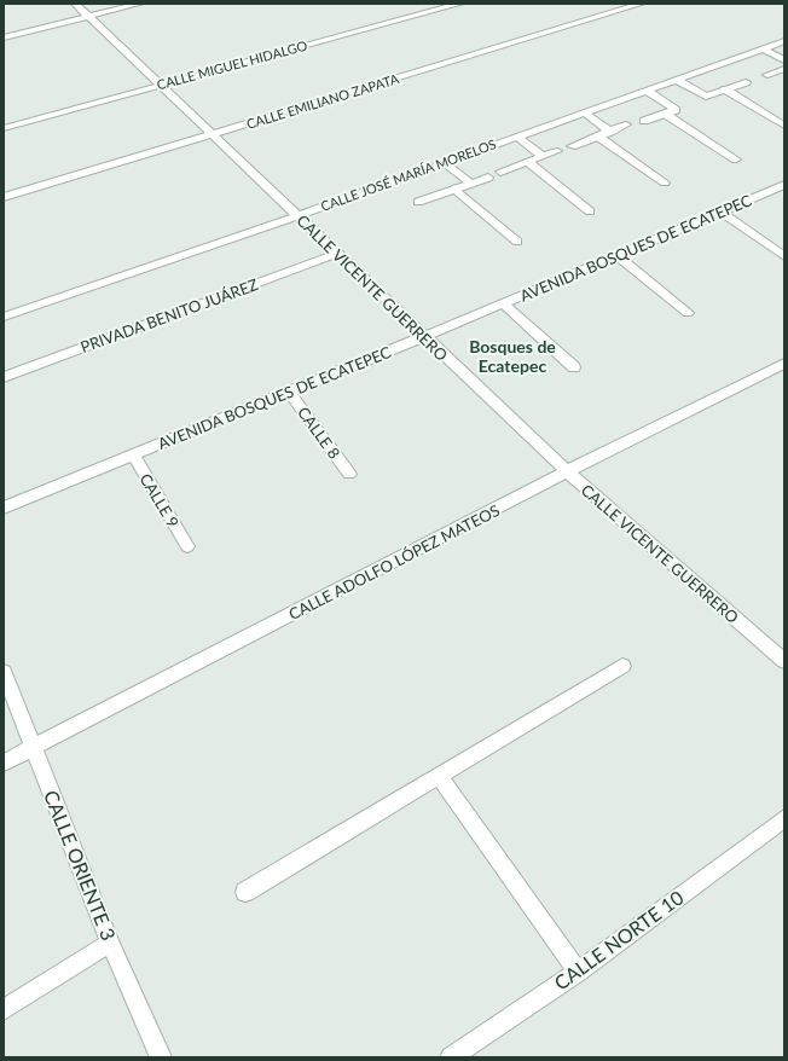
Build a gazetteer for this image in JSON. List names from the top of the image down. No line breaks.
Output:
{"streets":{"street":["CALLE MIGUEL HIDALGO","CALLE EMILIANO ZAPATA","CALLE JOSÉ MARÍA MORELOS","AVENIDA BOSQUES DE ECATEPEC","CALLE VICENTE GUERRERO","PRIVADA BENITO JUÁREZ","CALLE 8","CALLE 9","CALLE ADOLFO LÓPEZ MATEOS","CALLE ORIENTE 3","CALLE NORTE 10"]},"crossings":[["CALLE MIGUEL HIDALGO","CALLE VICENTE GUERRERO"],["CALLE EMILIANO ZAPATA","CALLE VICENTE GUERRERO"],["CALLE JOSÉ MARÍA MORELOS","CALLE VICENTE GUERRERO"],["AVENIDA BOSQUES DE ECATEPEC","CALLE VICENTE GUERRERO"],["AVENIDA BOSQUES DE ECATEPEC","CALLE 8"],["AVENIDA BOSQUES DE ECATEPEC","CALLE 9"],["CALLE VICENTE GUERRERO","PRIVADA BENITO JUÁREZ"],["CALLE VICENTE GUERRERO","CALLE ADOLFO LÓPEZ MATEOS"],["CALLE ADOLFO LÓPEZ MATEOS","CALLE ORIENTE 3"]],"districts":["Bosques de Ecatepec"]}
